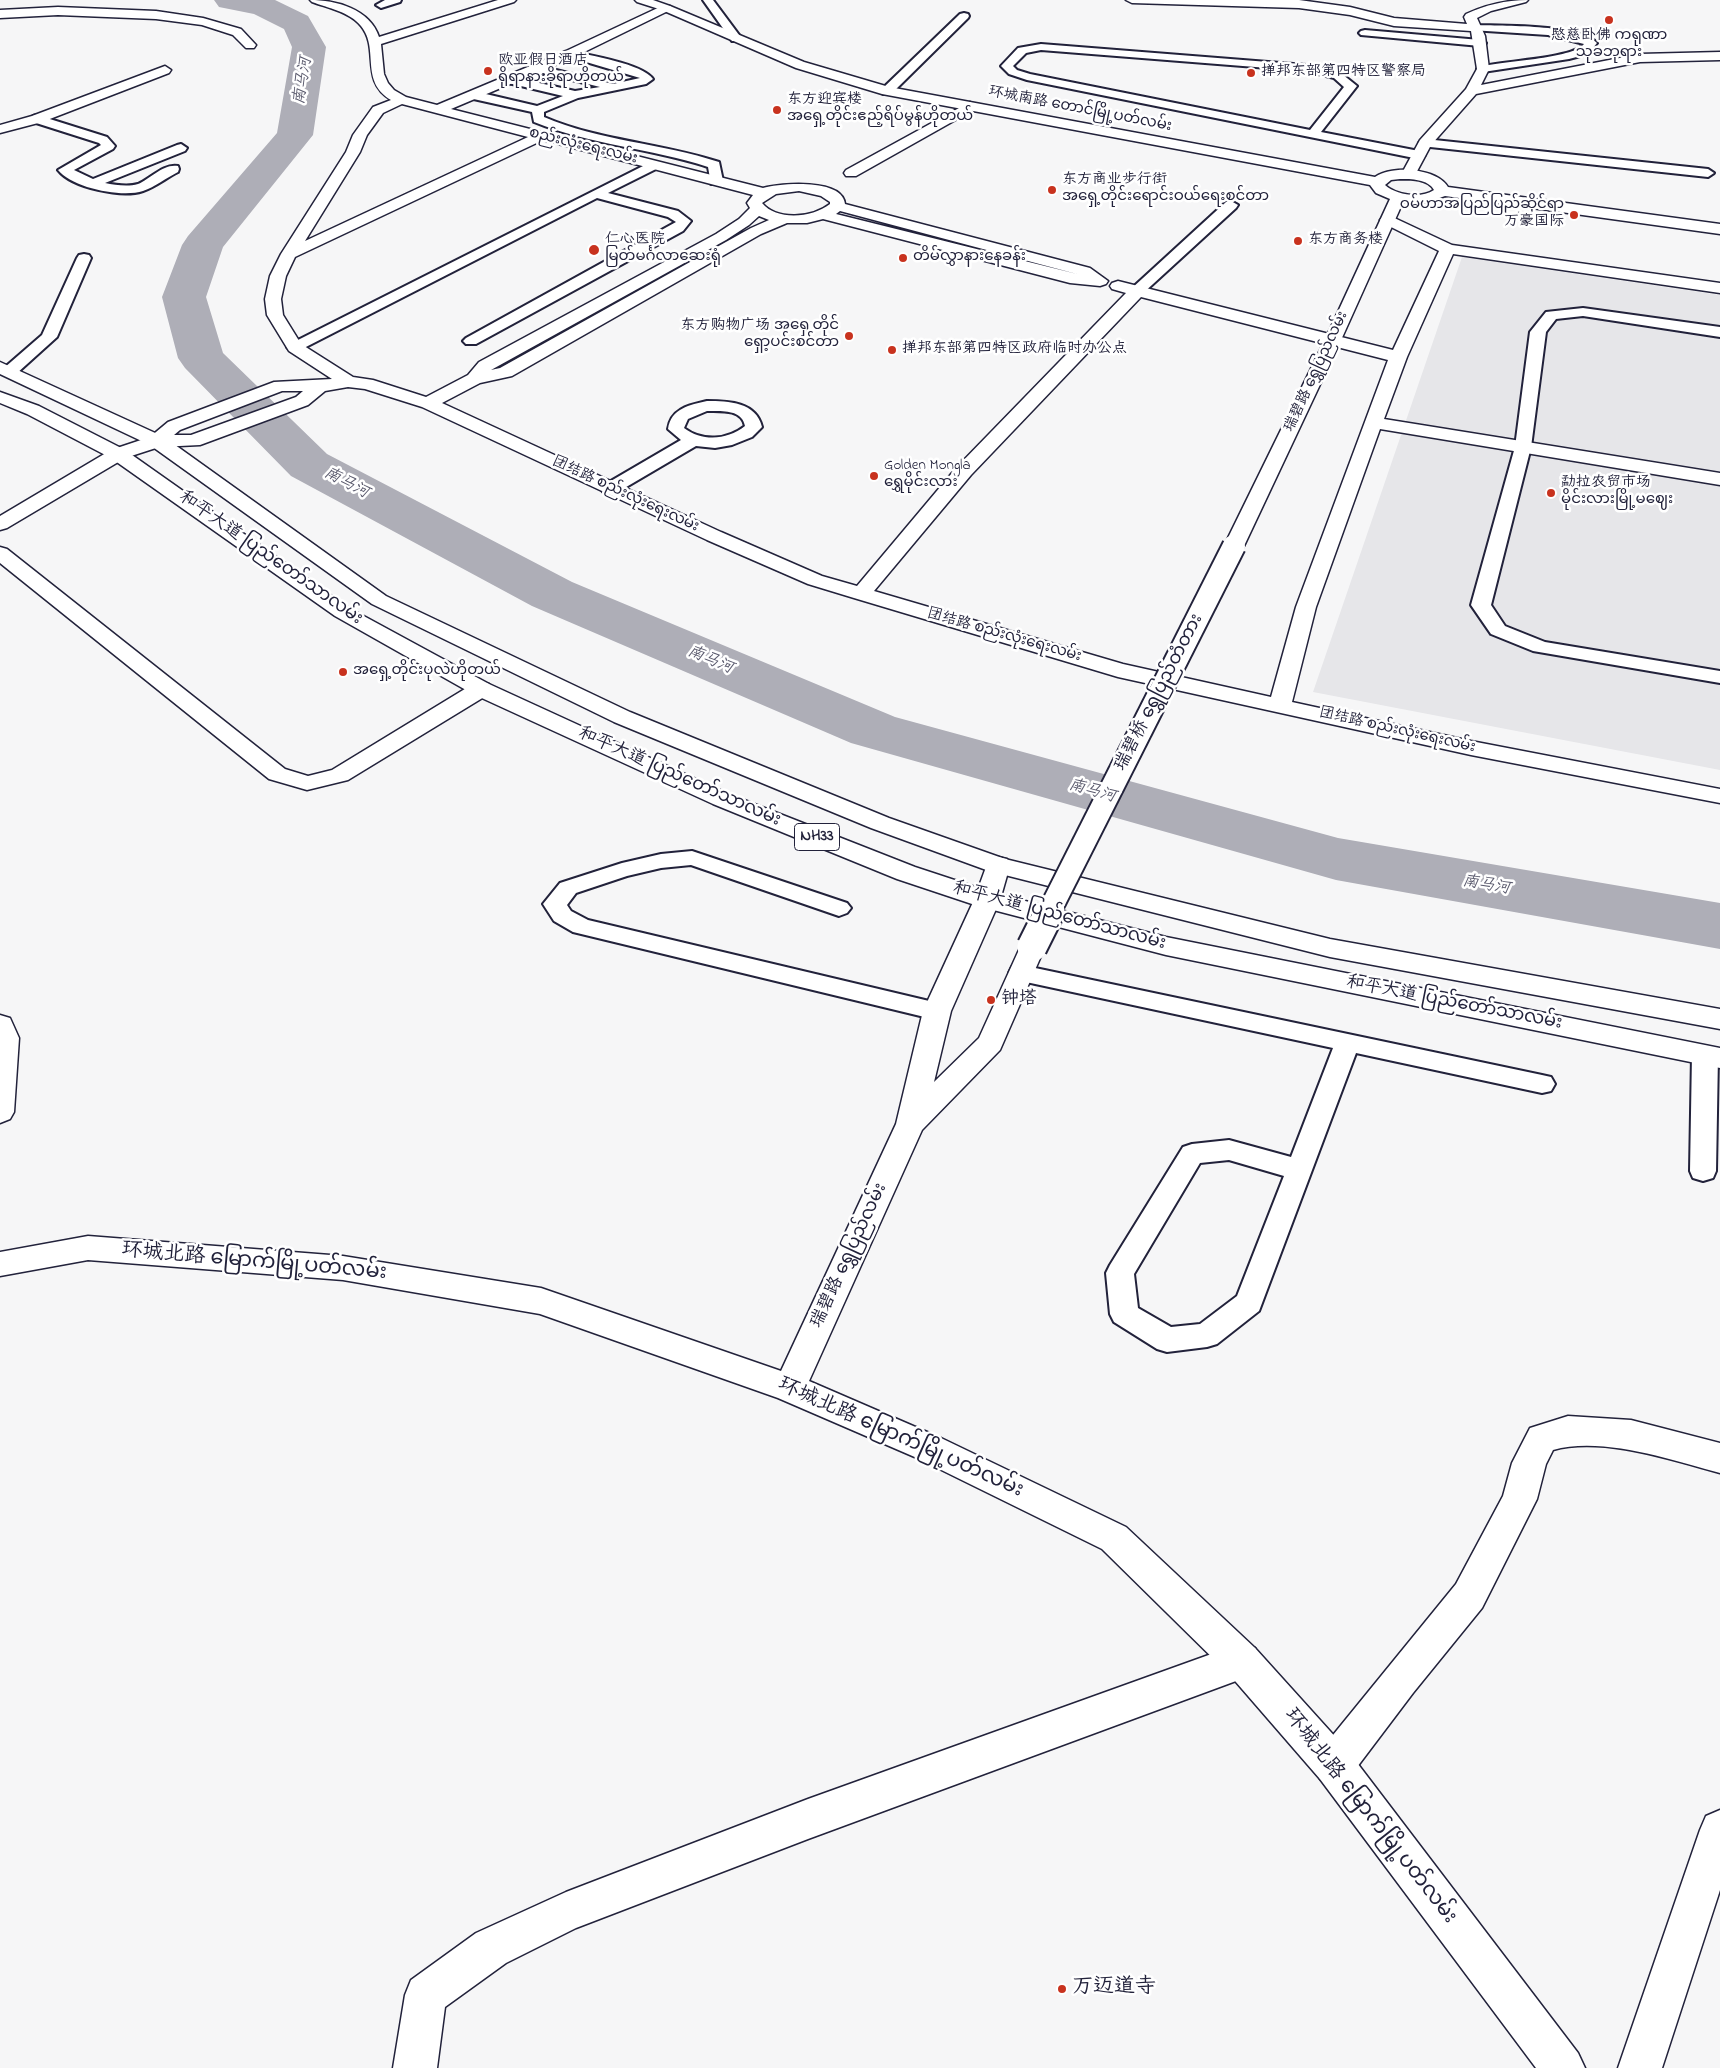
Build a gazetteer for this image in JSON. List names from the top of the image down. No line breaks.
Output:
{"streets":{"main road":["环城南路 တောင်မြို့ပတ်လမ်း","စည်းလုံးရေးလမ်း","瑞碧路 ရွှေပြည်လမ်း","团结路 စည်းလုံးရေးလမ်း","和平大道 ပြည်တော်သာလမ်း","瑞碧桥 ရွှေပြည်တံတား","NH33","环城北路 မြောက်မြို့ပတ်လမ်း"]},"crossings":[["瑞碧路 ရွှေပြည်လမ်း","和平大道 ပြည်တော်သာလမ်း"],["瑞碧路 ရွှေပြည်လမ်း","瑞碧桥 ရွှေပြည်တံတား"],["瑞碧路 ရွှေပြည်လမ်း","环城北路 မြောက်မြို့ပတ်လမ်း"],["团结路 စည်းလုံးရေးလမ်း","和平大道 ပြည်တော်သာလမ်း"]],"water":["南马河"],"places":["愍慈卧佛 ကရုဏာ သုခဘုရား","欧亚假日酒店 ရိုရာနားခိုရာဟိုတယ်","掸邦东部第四特区警察局","东方迎宾楼 အရှေ့တိုင်းဧည့်ရိပ်မွန်ဟိုတယ်","东方商业步行街 အရှေ့တိုင်းရောင်းဝယ်ရေးစင်တာ","ဝမ်ဟာအပြည်ပြည်ဆိုင်ရာ 万豪国际","东方商务楼","仁心医院 မြတ်မင်္ဂလာဆေးရုံ","တိမ်လွှာနားနေခန်း","东方购物广场 အရှေ့တိုင် ရှော့ပင်းစင်တာ","掸邦东部第四特区政府临时办公点","Golden Mongla ရွှေမိုင်းလား","勐拉农贸市场 မိုင်းလားမြို့မဈေး","အရှေ့တိုင်းပုလဲဟိုတယ်","钟塔","万迈道寺"]}
